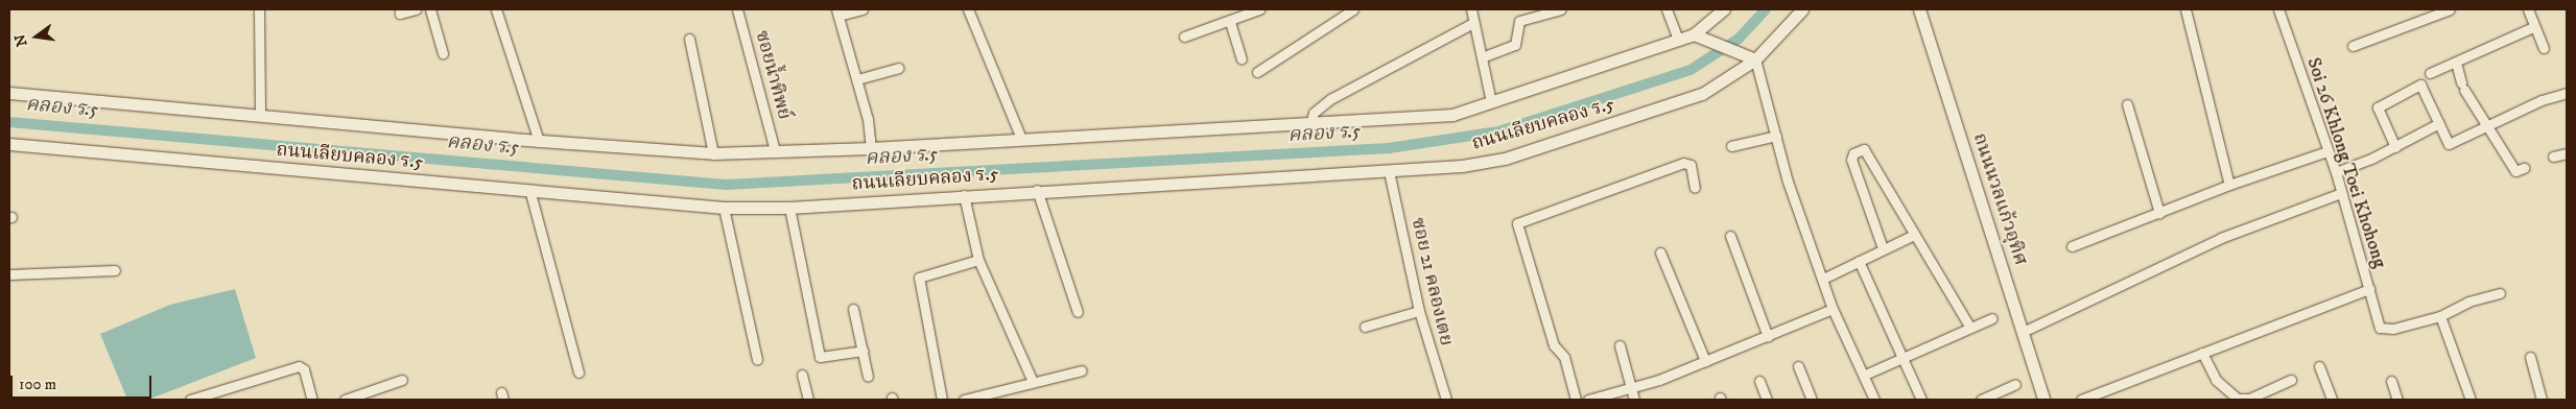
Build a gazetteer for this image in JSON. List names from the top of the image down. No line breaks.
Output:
{"streets":{"street":["ซอยน้ำทิพย์","ถนนเลียบคลอง ร.5","Soi 26 Khlong Toei Khohong","ถนนนวลแก้วอุทิศ","ซอย 21 คลองเตย"]},"crossings":[["ซอยน้ำทิพย์","ถนนเลียบคลอง ร.5"],["ถนนเลียบคลอง ร.5","ซอย 21 คลองเตย"]],"water":["คลอง ร.5"],"scale_bar":"100 m","north":"left"}
